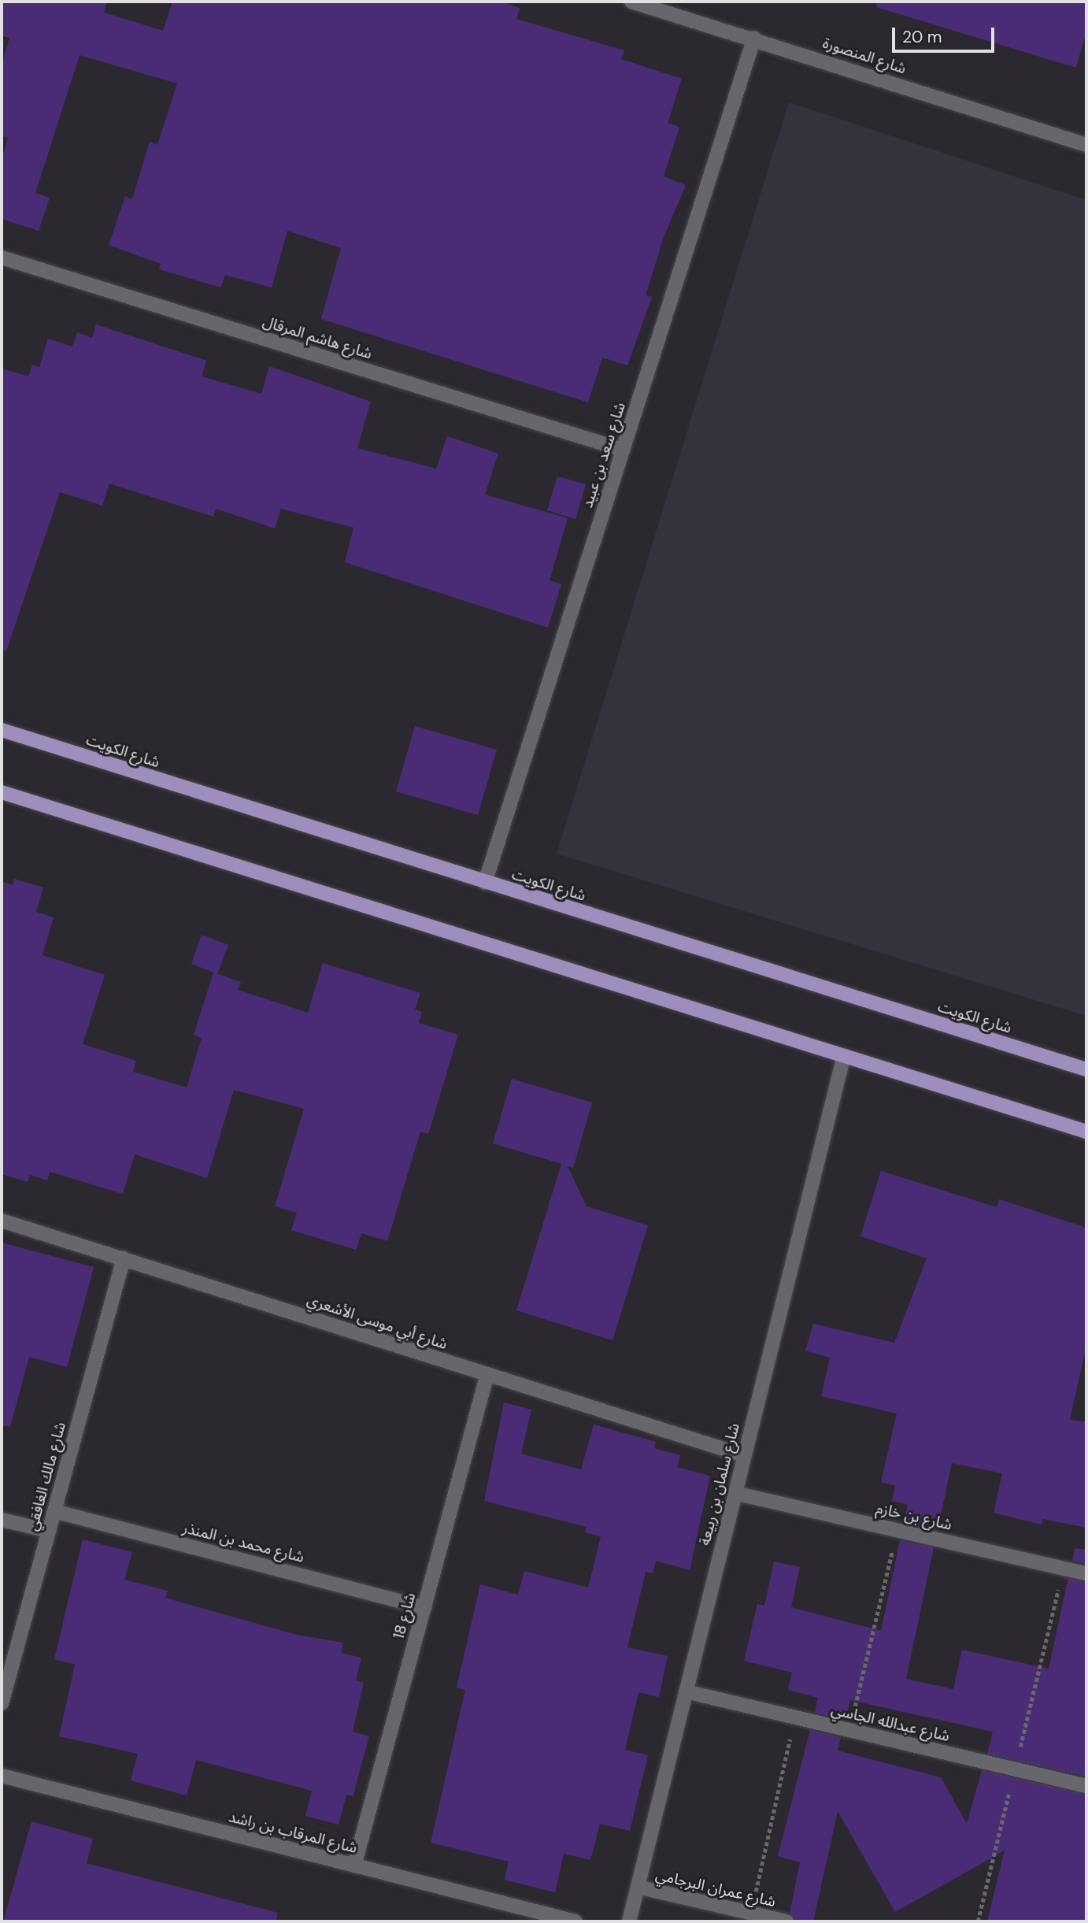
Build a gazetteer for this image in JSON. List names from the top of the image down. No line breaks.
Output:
{"streets":{"main road":["شارع الكويت"],"street":["شارع المنصورة","شارع هاشم المرقال","شارع سعد بن عبيد","شارع أبي موسى الأشعري","شارع مالك الغافقي","شارع سلمان بن ربيعة","شارع بن خازم","شارع محمد بن المنذر","شارع 18","شارع عبدالله الجاسي","شارع المرقاب بن راشد","شارع عمران البرجامي"]},"crossings":[["شارع المنصورة","شارع سعد بن عبيد"],["شارع هاشم المرقال","شارع سعد بن عبيد"],["شارع سعد بن عبيد","شارع الكويت"],["شارع أبي موسى الأشعري","شارع مالك الغافقي"],["شارع أبي موسى الأشعري","شارع سلمان بن ربيعة"],["شارع أبي موسى الأشعري","شارع 18"],["شارع مالك الغافقي","شارع محمد بن المنذر"],["شارع سلمان بن ربيعة","شارع بن خازم"],["شارع سلمان بن ربيعة","شارع عبدالله الجاسي"],["شارع سلمان بن ربيعة","شارع عمران البرجامي"],["شارع محمد بن المنذر","شارع 18"],["شارع 18","شارع المرقاب بن راشد"]],"scale_bar":"20 m"}
